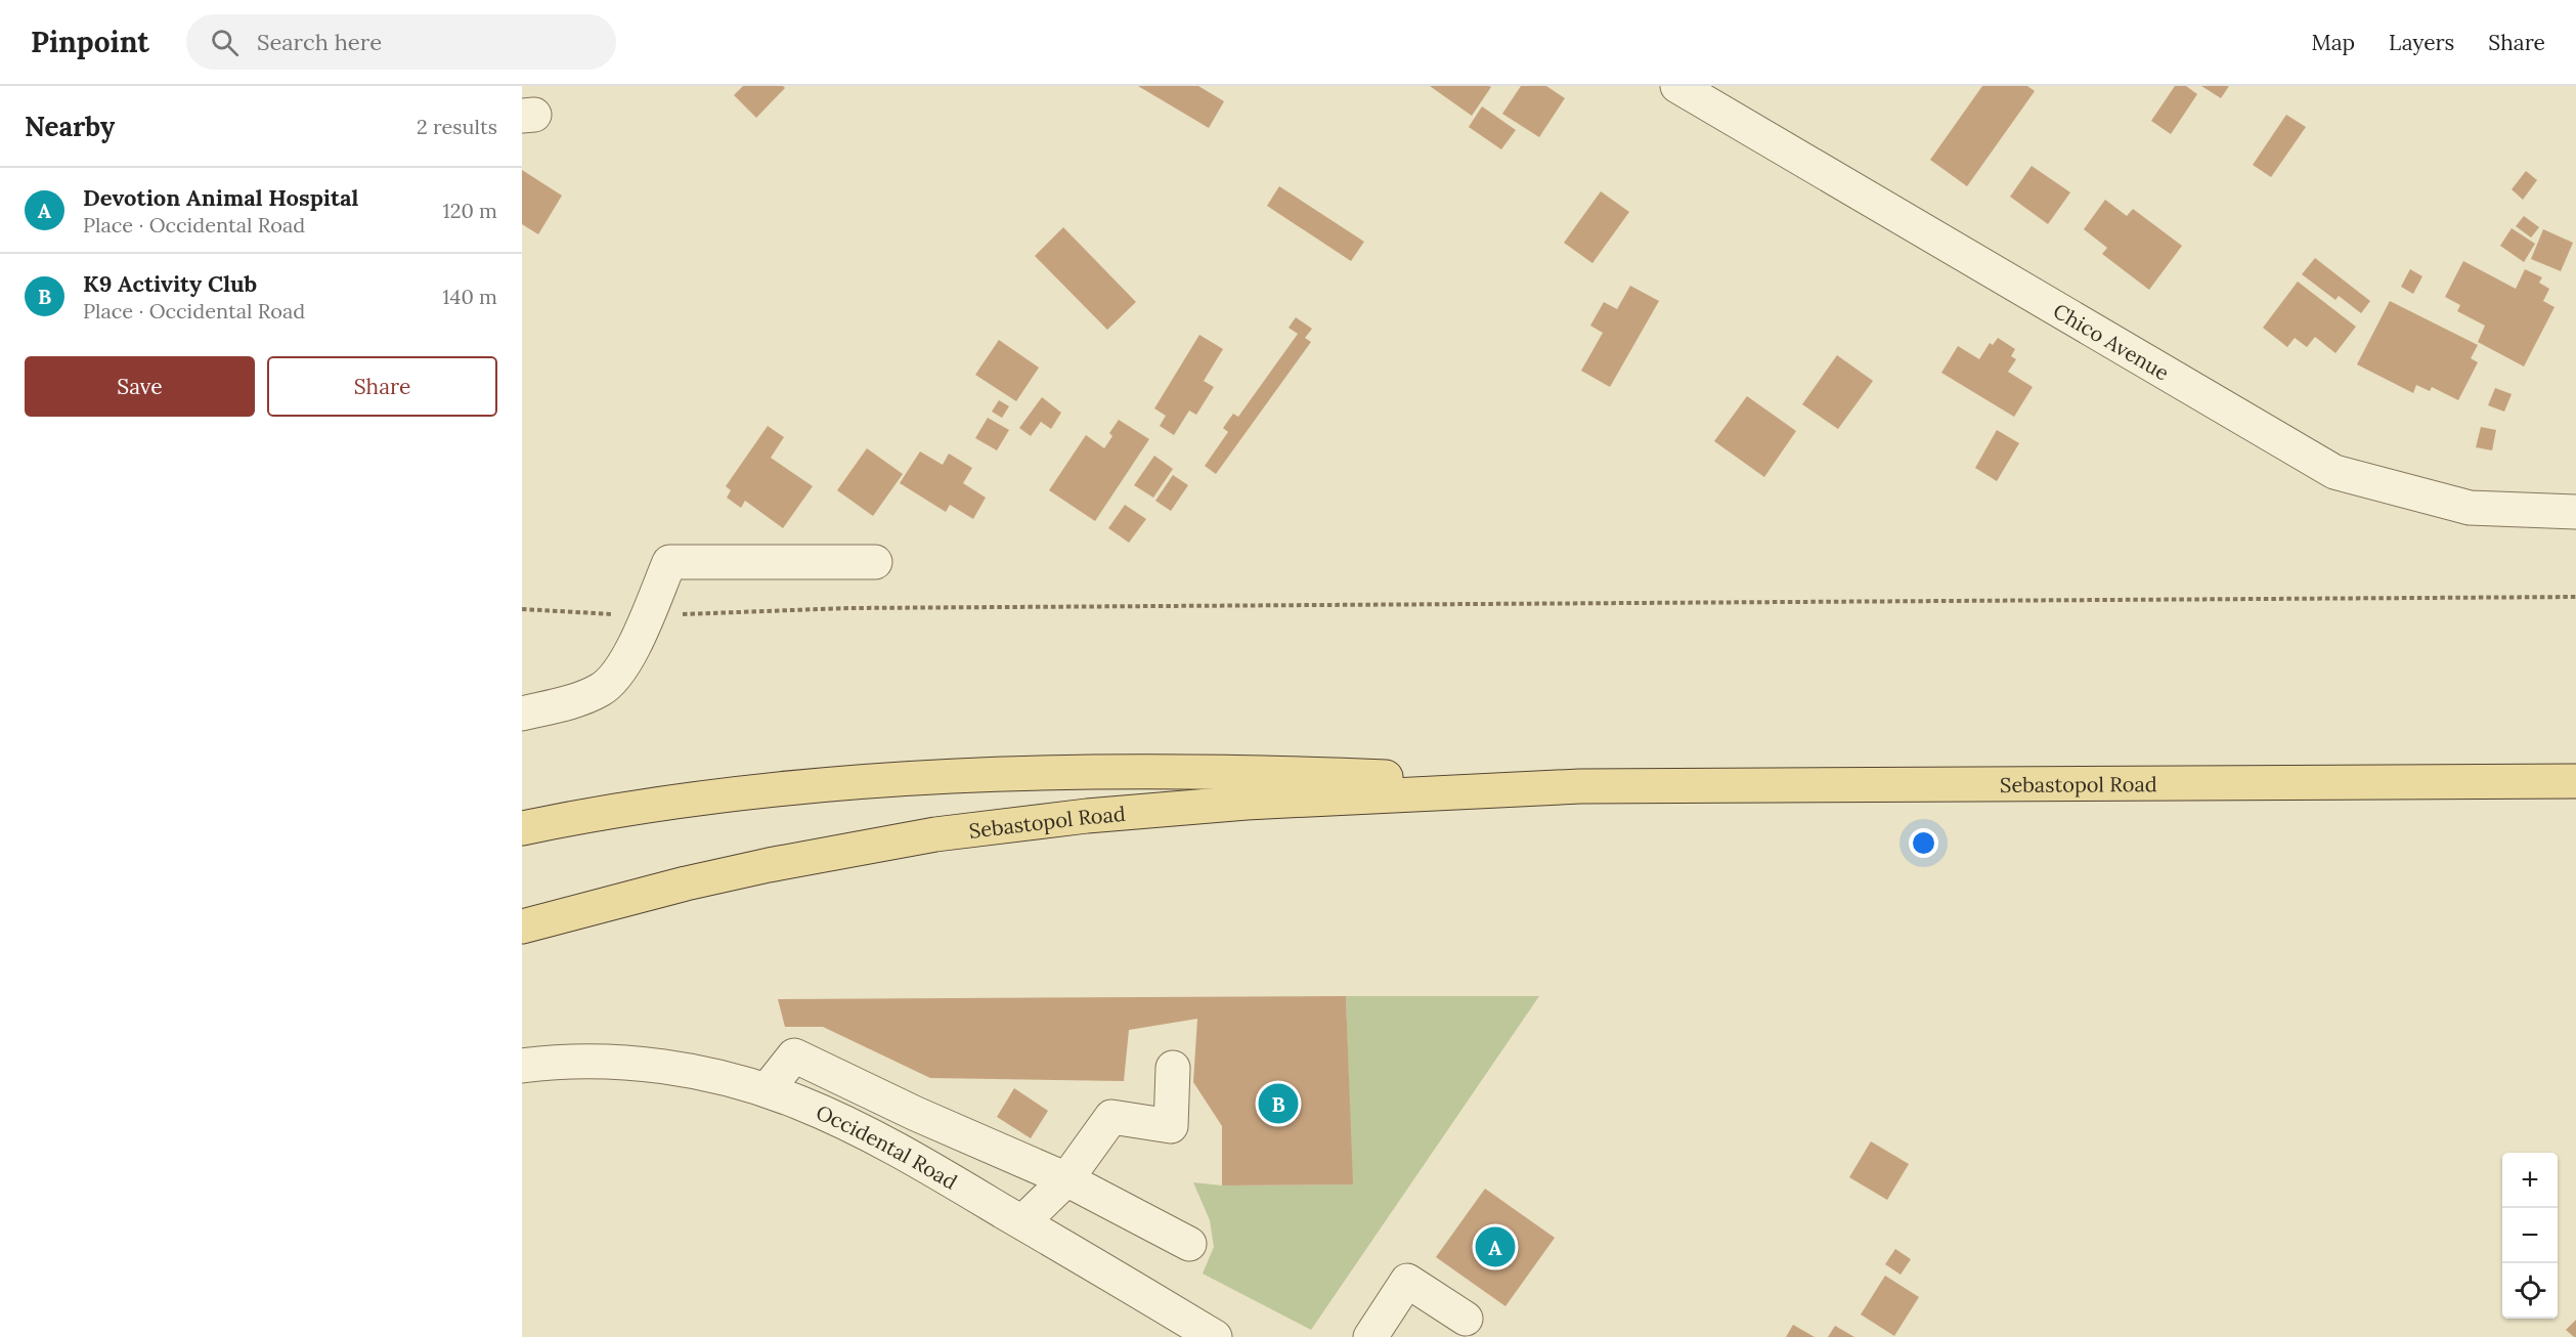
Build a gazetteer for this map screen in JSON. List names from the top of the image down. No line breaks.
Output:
{"streets":{"main road":["Sebastopol Road"],"street":["Chico Avenue","Occidental Road"]},"page":{"header":"Pinpoint","search":"Search here","nav":["Map","Layers","Share"],"heading":["Nearby","2 results"],"list":[{"mark":"A","name":"Devotion Animal Hospital","note":"Place · Occidental Road","value":"120 m"},{"mark":"B","name":"K9 Activity Club","note":"Place · Occidental Road","value":"140 m"}],"buttons":["Save","Share"],"pins":["B","A"],"map_buttons":["+","−"]}}
